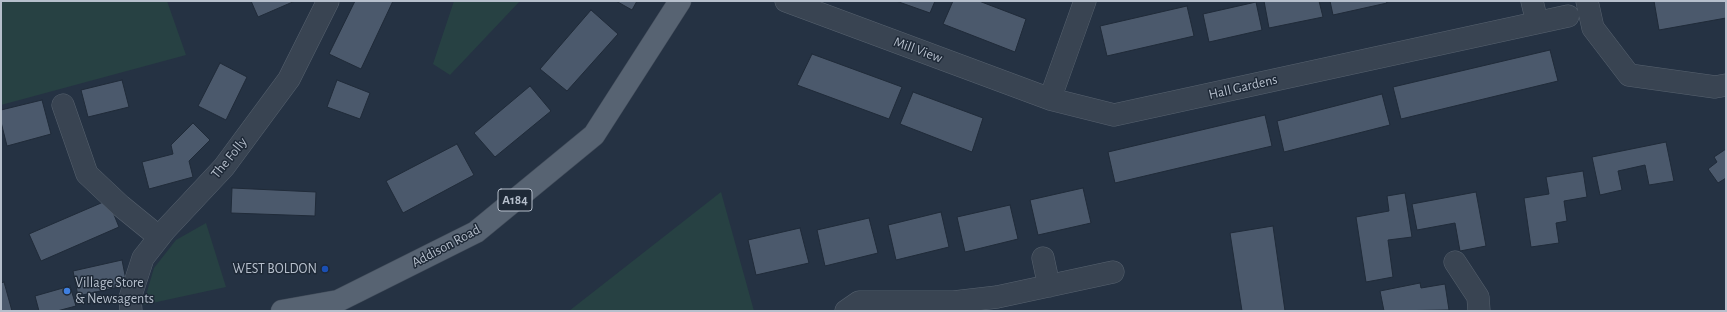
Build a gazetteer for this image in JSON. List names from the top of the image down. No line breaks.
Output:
{"streets":{"main road":["A184","Addison Road"],"street":["Mill View","Hall Gardens","The Folly"]},"crossings":[["Mill View","Hall Gardens"]],"places":["WEST BOLDON","Village Store & Newsagents"]}
